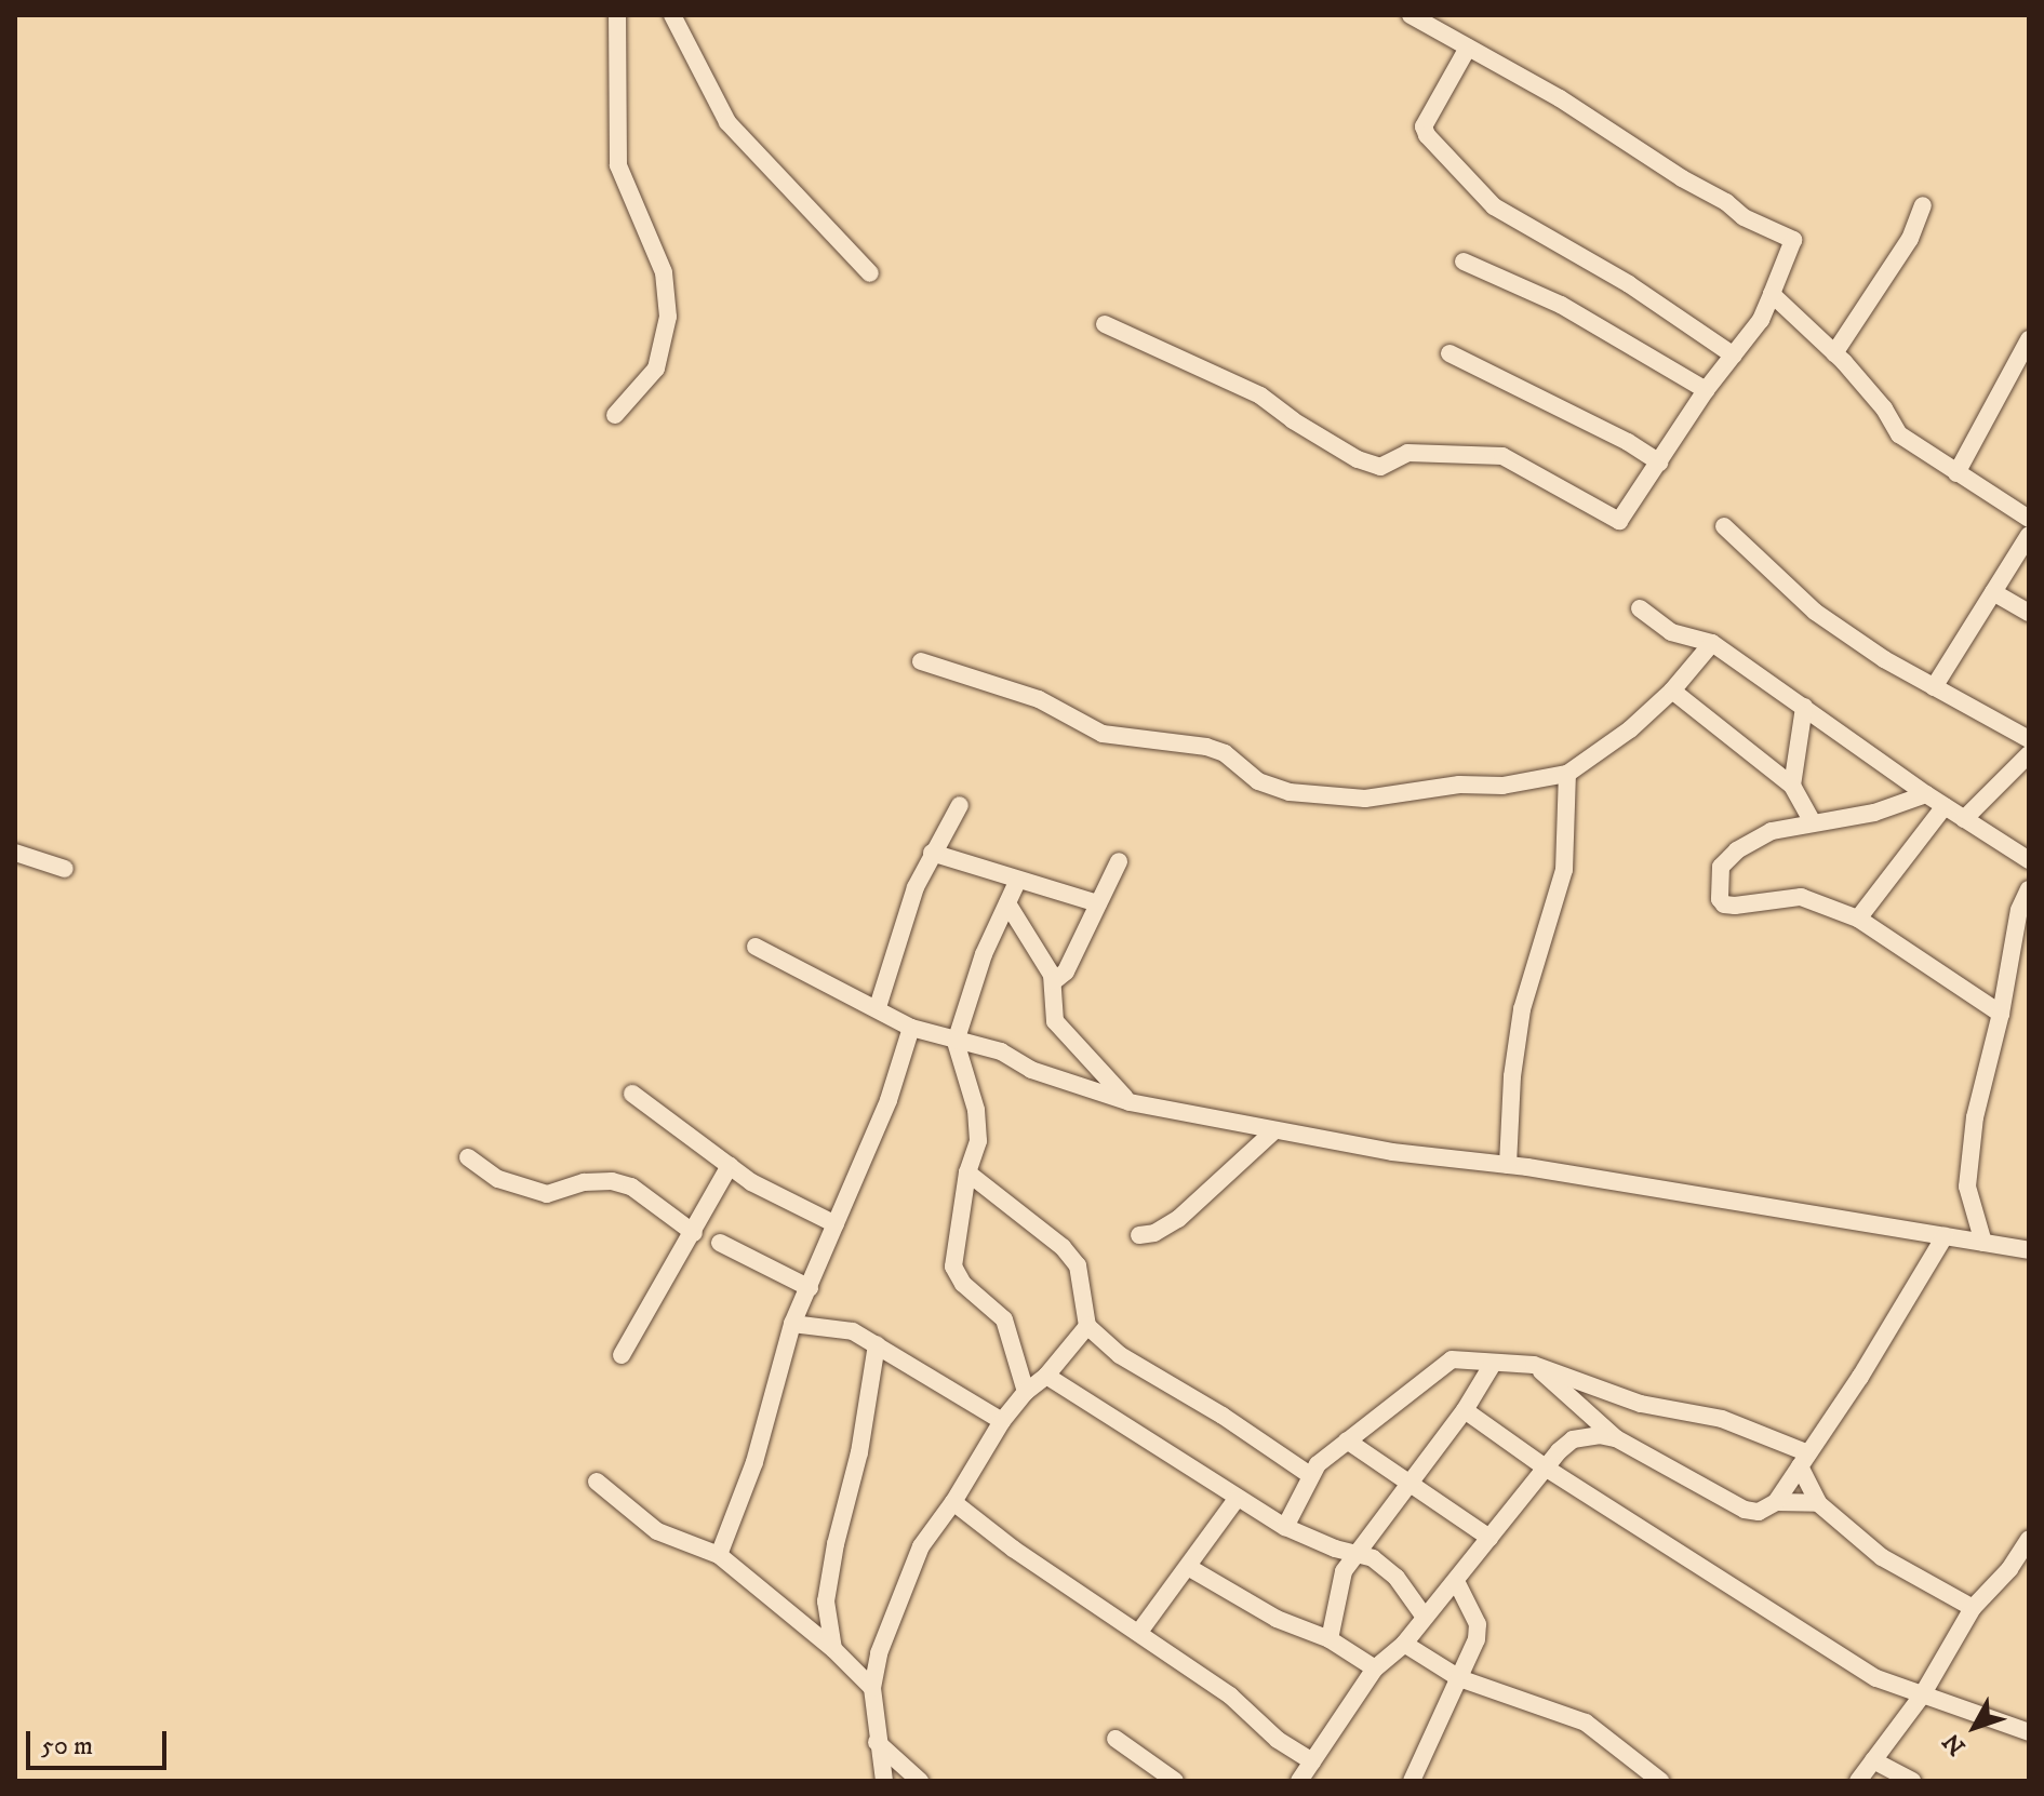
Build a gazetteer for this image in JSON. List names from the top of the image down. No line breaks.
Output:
{"scale_bar":"50 m","north":"bottom left"}
